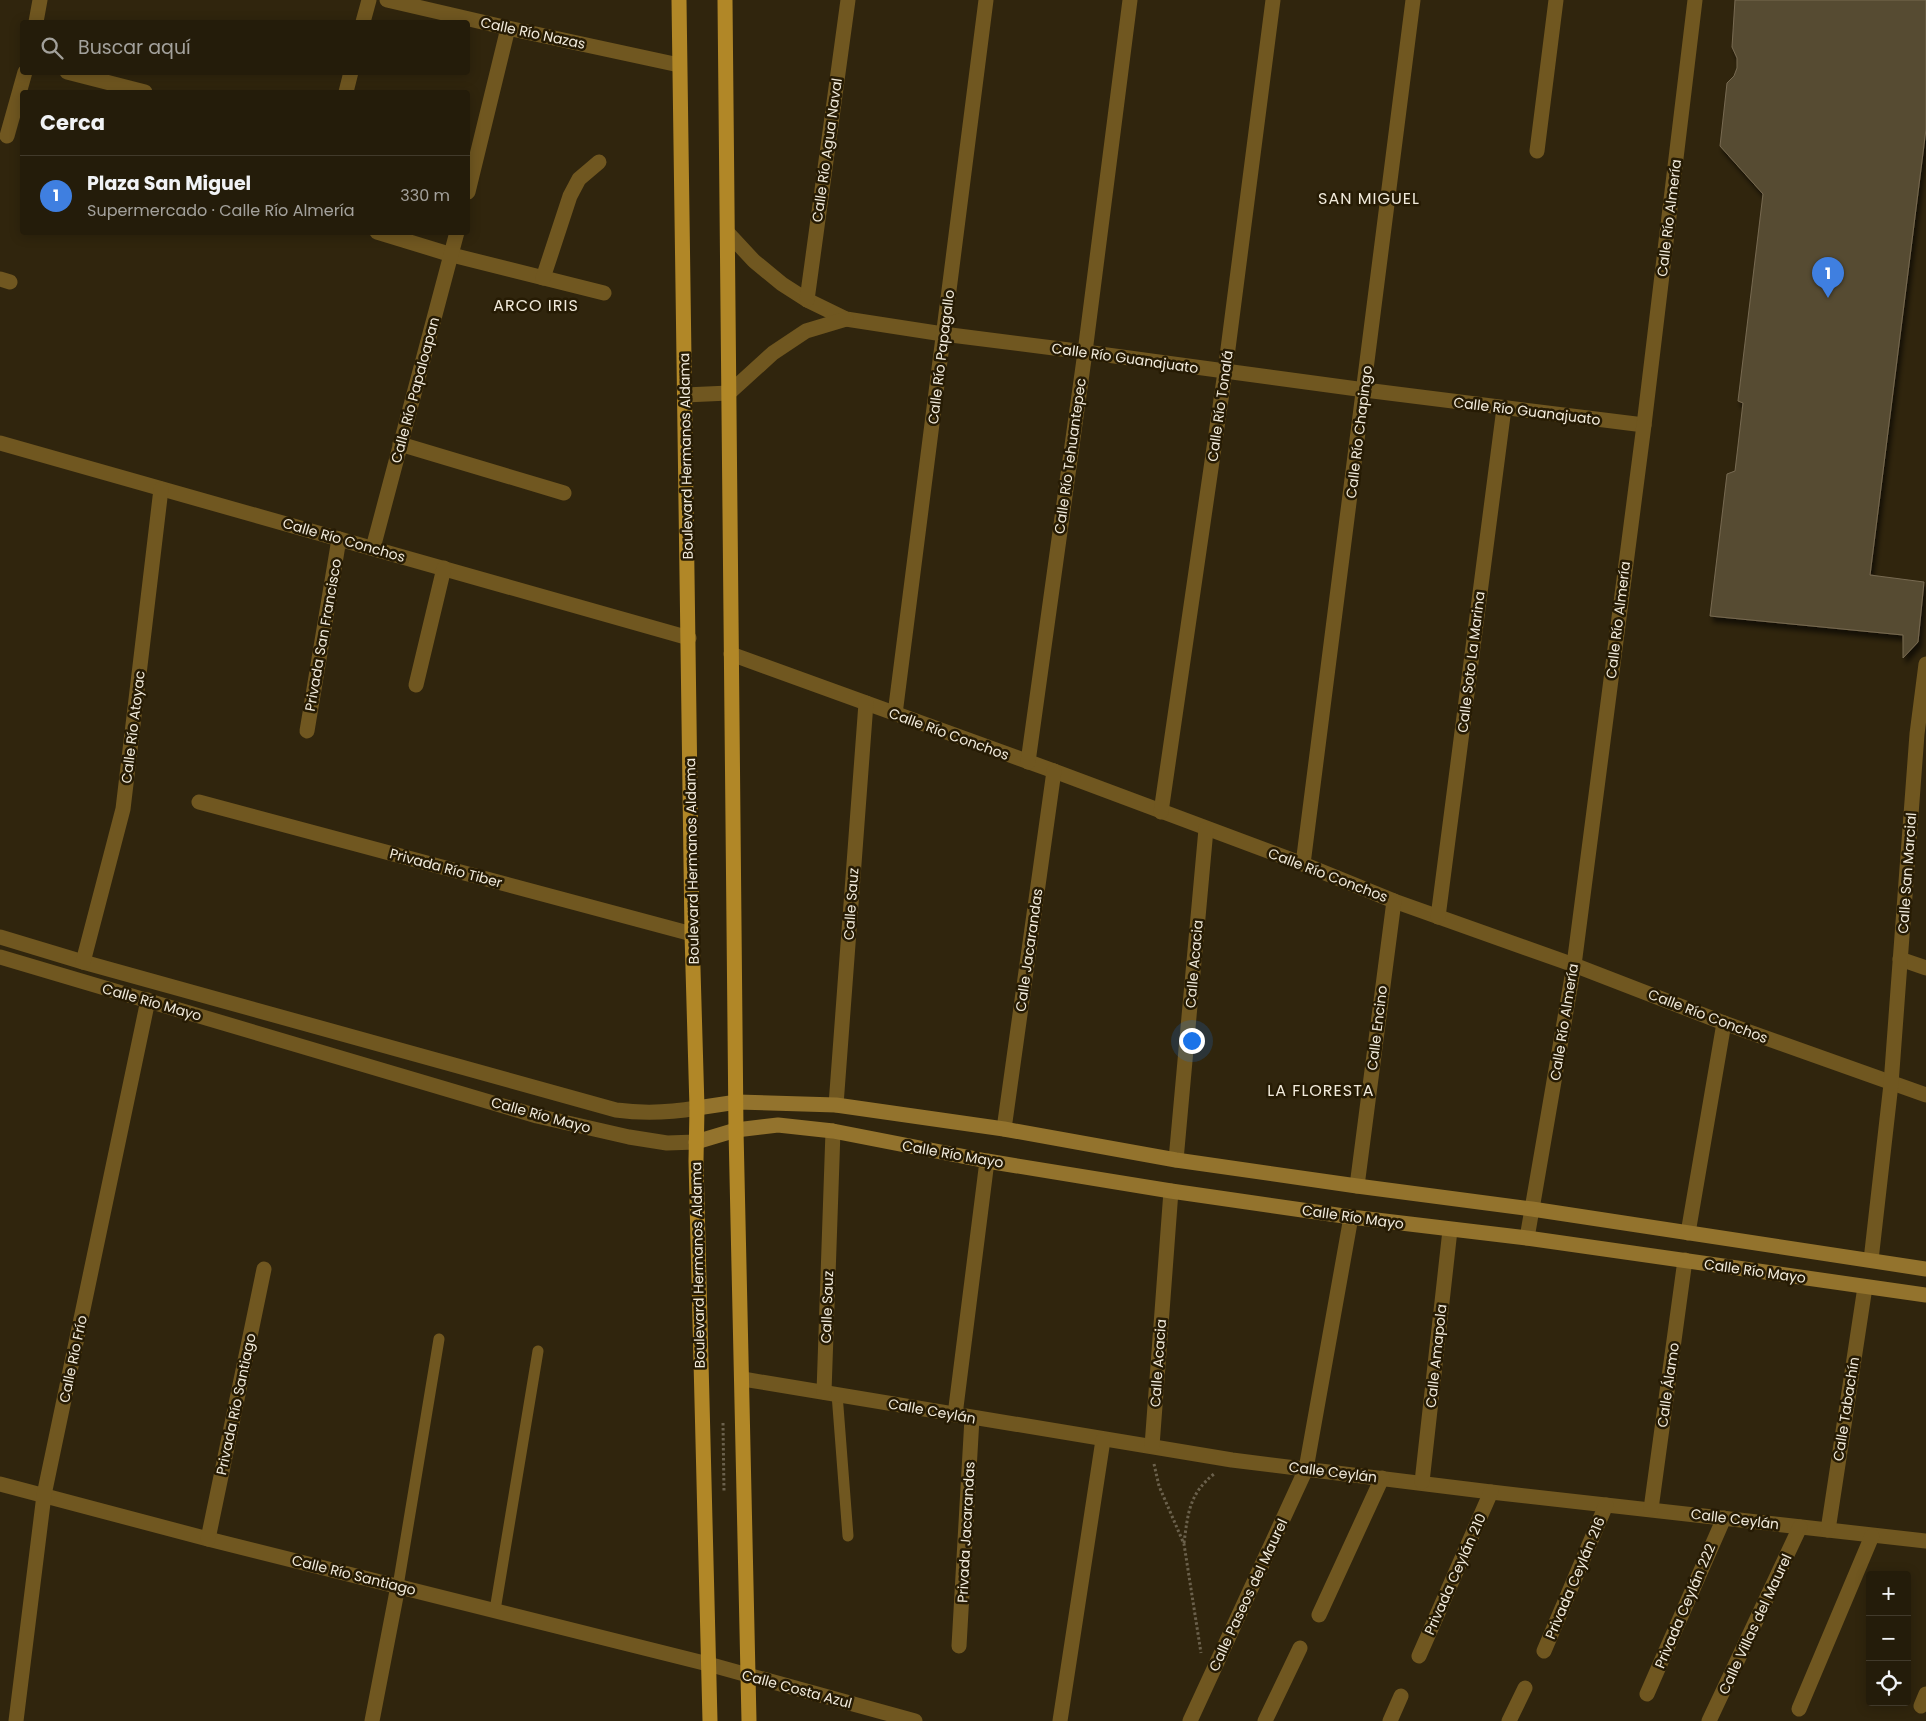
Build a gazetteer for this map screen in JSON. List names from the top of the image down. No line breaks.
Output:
{"streets":{"main road":["Boulevard Hermanos Aldama"],"street":["Calle Río Nazas","Calle Río Agua Naval","Calle Río Almería","Calle Río Papagallo","Calle Río Guanajuato","Calle Río Papaloapan","Calle Río Tonalá","Calle Río Chapingo","Calle Río Tehuantepec","Calle Río Conchos","Privada San Francisco","Calle Soto La Marina","Calle Río Atoyac","Privada Río Tiber","Calle San Marcial","Calle Sauz","Calle Jacarandas","Calle Acacia","Calle Río Mayo","Calle Encino","Calle Amapola","Calle Río Frío","Calle Álamo","Privada Río Santiago","Calle Tabachín","Calle Ceylán","Privada Jacarandas","Privada Ceylán 210","Calle Río Santiago","Privada Ceylán 216","Calle Paseos del Maurel","Privada Ceylán 222","Calle Villas del Maurel","Calle Costa Azul"]},"crossings":[["Calle Río Nazas","Boulevard Hermanos Aldama"],["Calle Río Agua Naval","Calle Río Guanajuato"],["Calle Río Almería","Calle Río Guanajuato"],["Calle Río Almería","Calle Río Conchos"],["Calle Río Almería","Calle Río Mayo"],["Calle Río Papagallo","Calle Río Guanajuato"],["Calle Río Papagallo","Calle Río Conchos"],["Calle Río Guanajuato","Calle Río Tonalá"],["Calle Río Guanajuato","Calle Río Chapingo"],["Calle Río Guanajuato","Calle Río Tehuantepec"],["Calle Río Guanajuato","Calle Soto La Marina"],["Calle Río Papaloapan","Calle Río Conchos"],["Calle Río Tonalá","Calle Río Conchos"],["Calle Río Chapingo","Calle Río Conchos"],["Boulevard Hermanos Aldama","Calle Río Conchos"],["Boulevard Hermanos Aldama","Privada Río Tiber"],["Boulevard Hermanos Aldama","Calle Río Mayo"],["Boulevard Hermanos Aldama","Calle Río Santiago"],["Boulevard Hermanos Aldama","Calle Costa Azul"],["Calle Río Tehuantepec","Calle Río Conchos"],["Calle Río Conchos","Privada San Francisco"],["Calle Río Conchos","Calle Soto La Marina"],["Calle Río Conchos","Calle Río Atoyac"],["Calle Río Conchos","Calle San Marcial"],["Calle Río Conchos","Calle Sauz"],["Calle Río Conchos","Calle Jacarandas"],["Calle Río Conchos","Calle Acacia"],["Calle Río Conchos","Calle Encino"],["Calle Río Atoyac","Calle Río Mayo"],["Calle Sauz","Calle Río Mayo"],["Calle Sauz","Calle Ceylán"],["Calle Jacarandas","Calle Río Mayo"],["Calle Acacia","Calle Río Mayo"],["Calle Acacia","Calle Ceylán"],["Calle Río Mayo","Calle Encino"],["Calle Río Mayo","Calle Amapola"],["Calle Río Mayo","Calle Río Frío"],["Calle Río Mayo","Calle Álamo"],["Calle Río Mayo","Calle Tabachín"],["Calle Amapola","Calle Ceylán"],["Calle Río Frío","Calle Río Santiago"],["Calle Álamo","Calle Ceylán"],["Privada Río Santiago","Calle Río Santiago"],["Calle Tabachín","Calle Ceylán"],["Calle Ceylán","Privada Jacarandas"],["Calle Ceylán","Privada Ceylán 210"],["Calle Ceylán","Privada Ceylán 216"],["Calle Ceylán","Calle Paseos del Maurel"],["Calle Ceylán","Privada Ceylán 222"],["Calle Ceylán","Calle Villas del Maurel"],["Calle Río Santiago","Calle Costa Azul"]],"districts":["SAN MIGUEL","ARCO IRIS","LA FLORESTA"],"page":{"search":"Buscar aquí","heading":"Cerca","list":[{"mark":"1","name":"Plaza San Miguel","note":"Supermercado · Calle Río Almería","value":"330 m"}],"pins":"1","map_buttons":["+","−"]}}
